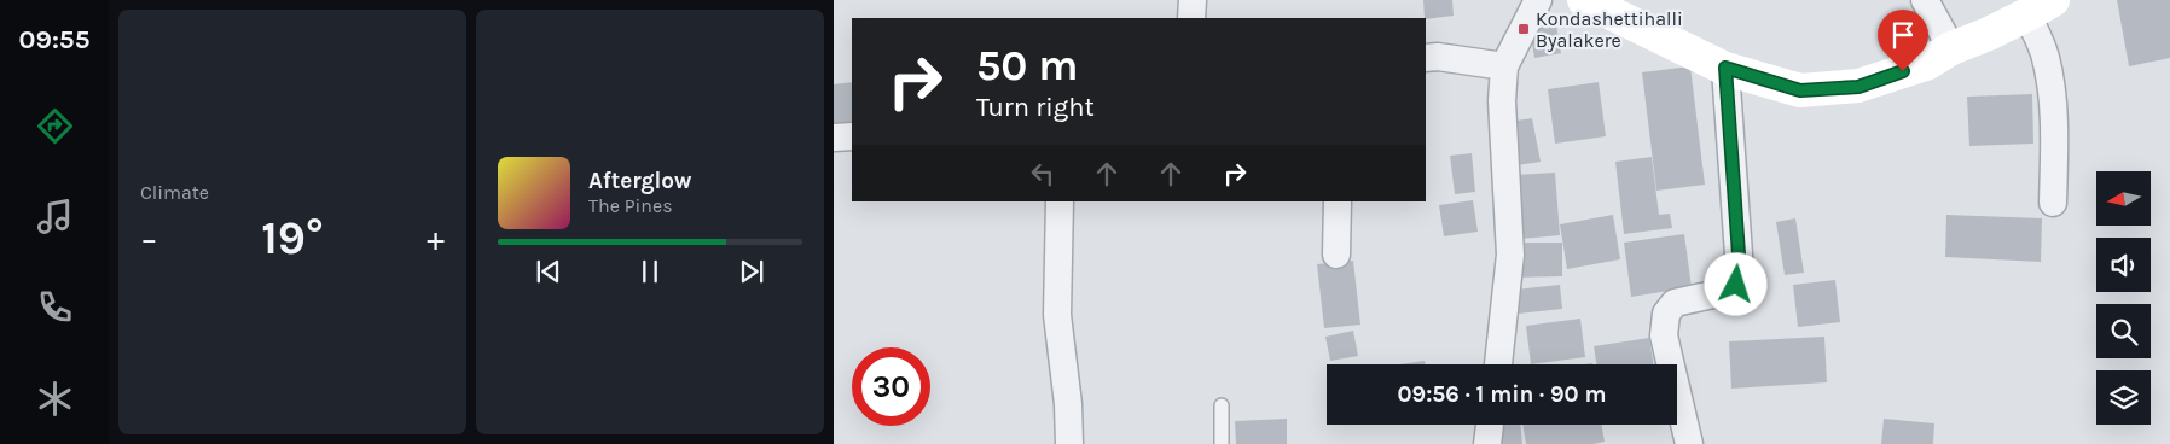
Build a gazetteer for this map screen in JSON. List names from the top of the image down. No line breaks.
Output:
{"places":{"transit":["Kondashettihalli Byalakere"]},"north":"left","page":{"tabs":"09:55","tile":"Climate","turn":["50 m","Turn right"],"song":["Afterglow","The Pines"],"heat":["−","19°","+"],"limit":"30","trip":"09:56 · 1 min · 90 m"}}
